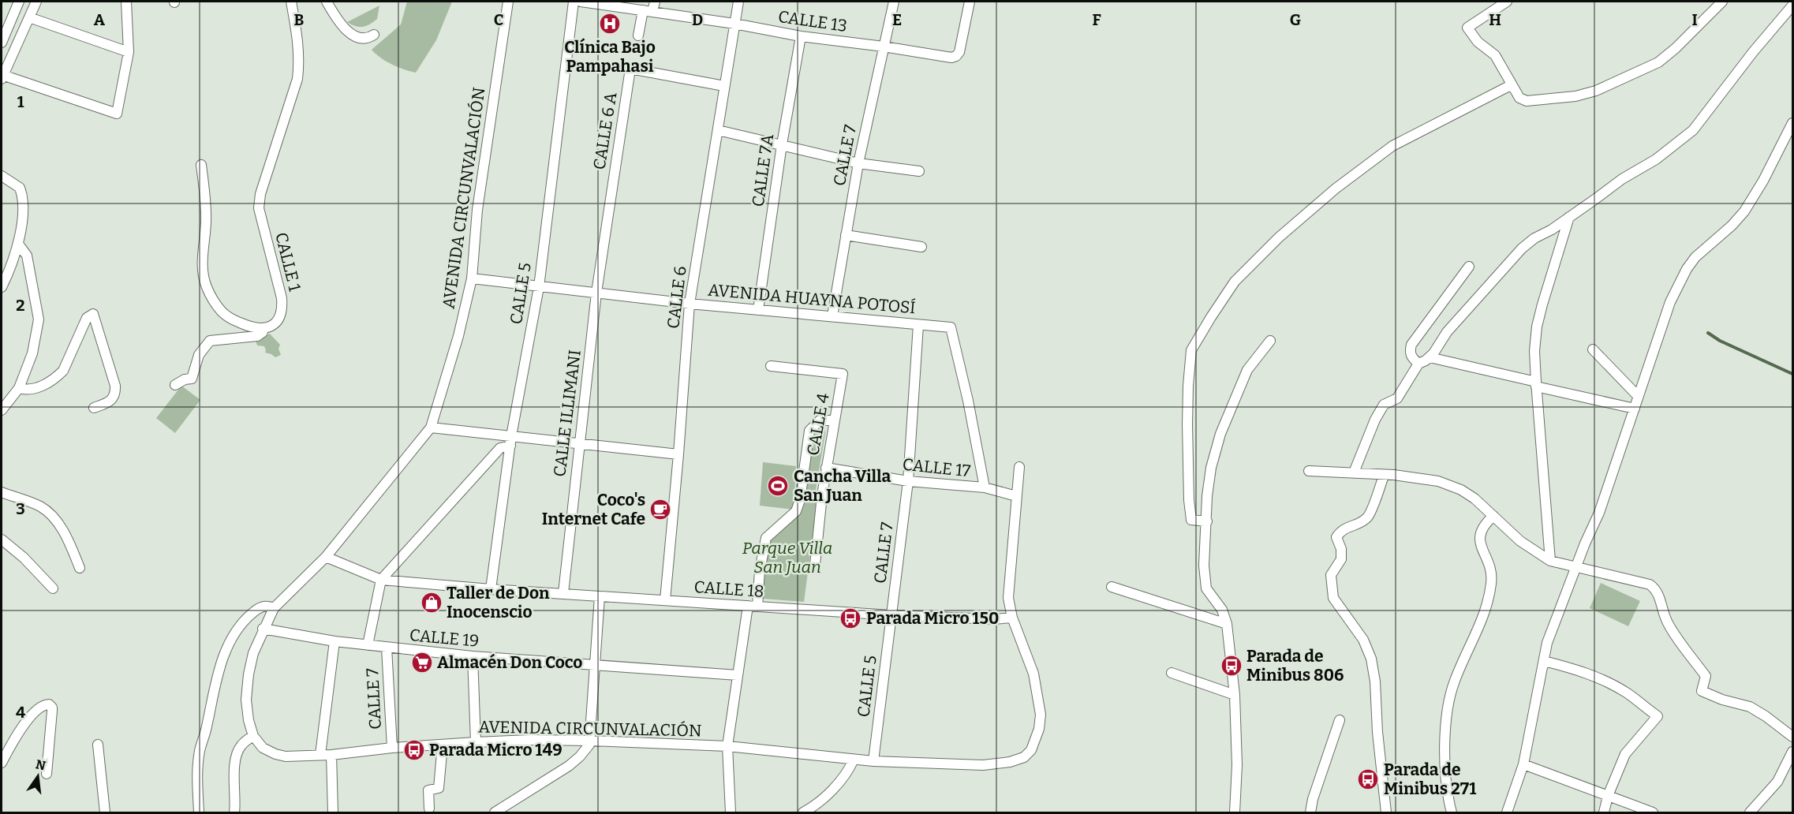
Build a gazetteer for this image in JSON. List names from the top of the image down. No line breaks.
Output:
{"streets":{"street":["CALLE 13","CALLE 6 A","CALLE 7","CALLE 7A","AVENIDA CIRCUNVALACIÓN","CALLE 1","CALLE 5","CALLE 6","AVENIDA HUAYNA POTOSÍ","CALLE ILLIMANI","CALLE 4","CALLE 17","CALLE 18","CALLE 19"]},"crossings":[["CALLE 13","CALLE 7"],["CALLE 13","CALLE 7A"],["CALLE 13","CALLE 6"],["CALLE 6 A","CALLE 6"],["CALLE 6 A","AVENIDA HUAYNA POTOSÍ"],["CALLE 6 A","CALLE ILLIMANI"],["CALLE 7","AVENIDA CIRCUNVALACIÓN"],["CALLE 7","CALLE 5"],["CALLE 7","AVENIDA HUAYNA POTOSÍ"],["CALLE 7","CALLE 17"],["CALLE 7","CALLE 18"],["CALLE 7","CALLE 19"],["CALLE 7A","AVENIDA HUAYNA POTOSÍ"],["AVENIDA CIRCUNVALACIÓN","CALLE 5"],["AVENIDA CIRCUNVALACIÓN","AVENIDA HUAYNA POTOSÍ"],["AVENIDA CIRCUNVALACIÓN","CALLE 18"],["AVENIDA CIRCUNVALACIÓN","CALLE 19"],["CALLE 5","AVENIDA HUAYNA POTOSÍ"],["CALLE 5","CALLE 18"],["CALLE 6","AVENIDA HUAYNA POTOSÍ"],["CALLE 6","CALLE 18"],["AVENIDA HUAYNA POTOSÍ","CALLE ILLIMANI"],["AVENIDA HUAYNA POTOSÍ","CALLE 17"],["CALLE ILLIMANI","CALLE 18"],["CALLE 4","CALLE 17"]],"parks":["Parque Villa San Juan"],"places":{"hospital":["Clínica Bajo Pampahasi"],"sports":["Cancha Villa San Juan"],"cafe":["Coco's Internet Cafe"],"shop":["Taller de Don Inocenscio"],"bus stop":["Parada Micro 150","Parada de Minibus 806","Parada Micro 149","Parada de Minibus 271"],"supermarket":["Almacén Don Coco"]},"north":"top","grid":{"columns":["A","B","C","D","E","F","G","H","I"],"rows":["1","2","3","4"]}}
